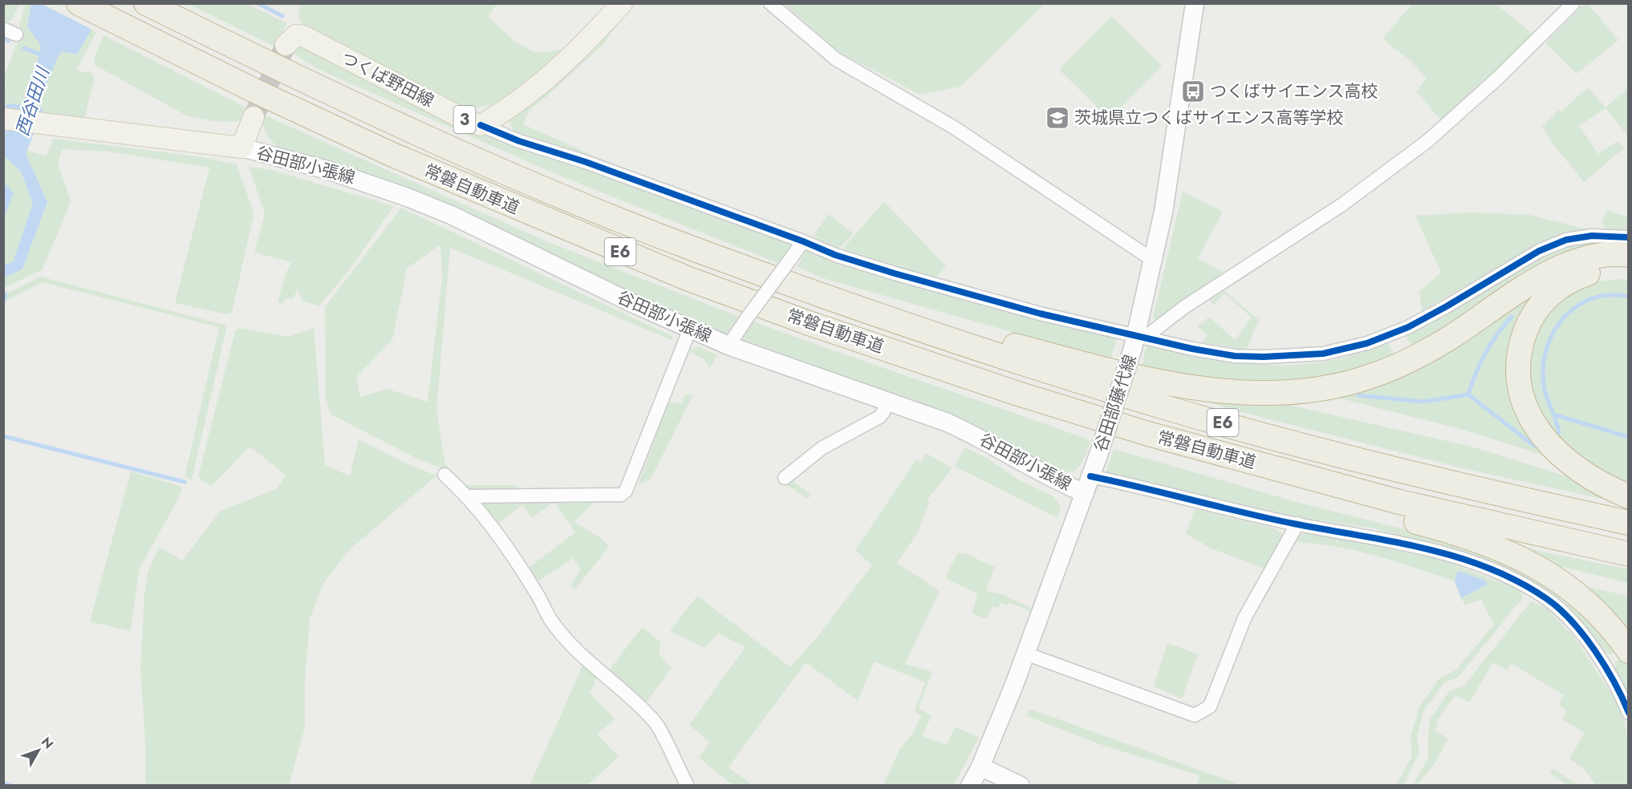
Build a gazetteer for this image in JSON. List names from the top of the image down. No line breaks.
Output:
{"streets":{"highway":["常磐自動車道","E6"],"main road":["つくば野田線","3","谷田部小張線","谷田部藤代線"]},"crossings":[["つくば野田線","3"],["谷田部小張線","谷田部藤代線"]],"water":["西谷田川"],"places":{"bus stop":["つくばサイエンス高校"],"school or university":["茨城県立つくばサイエンス高等学校"]},"north":"top right"}
